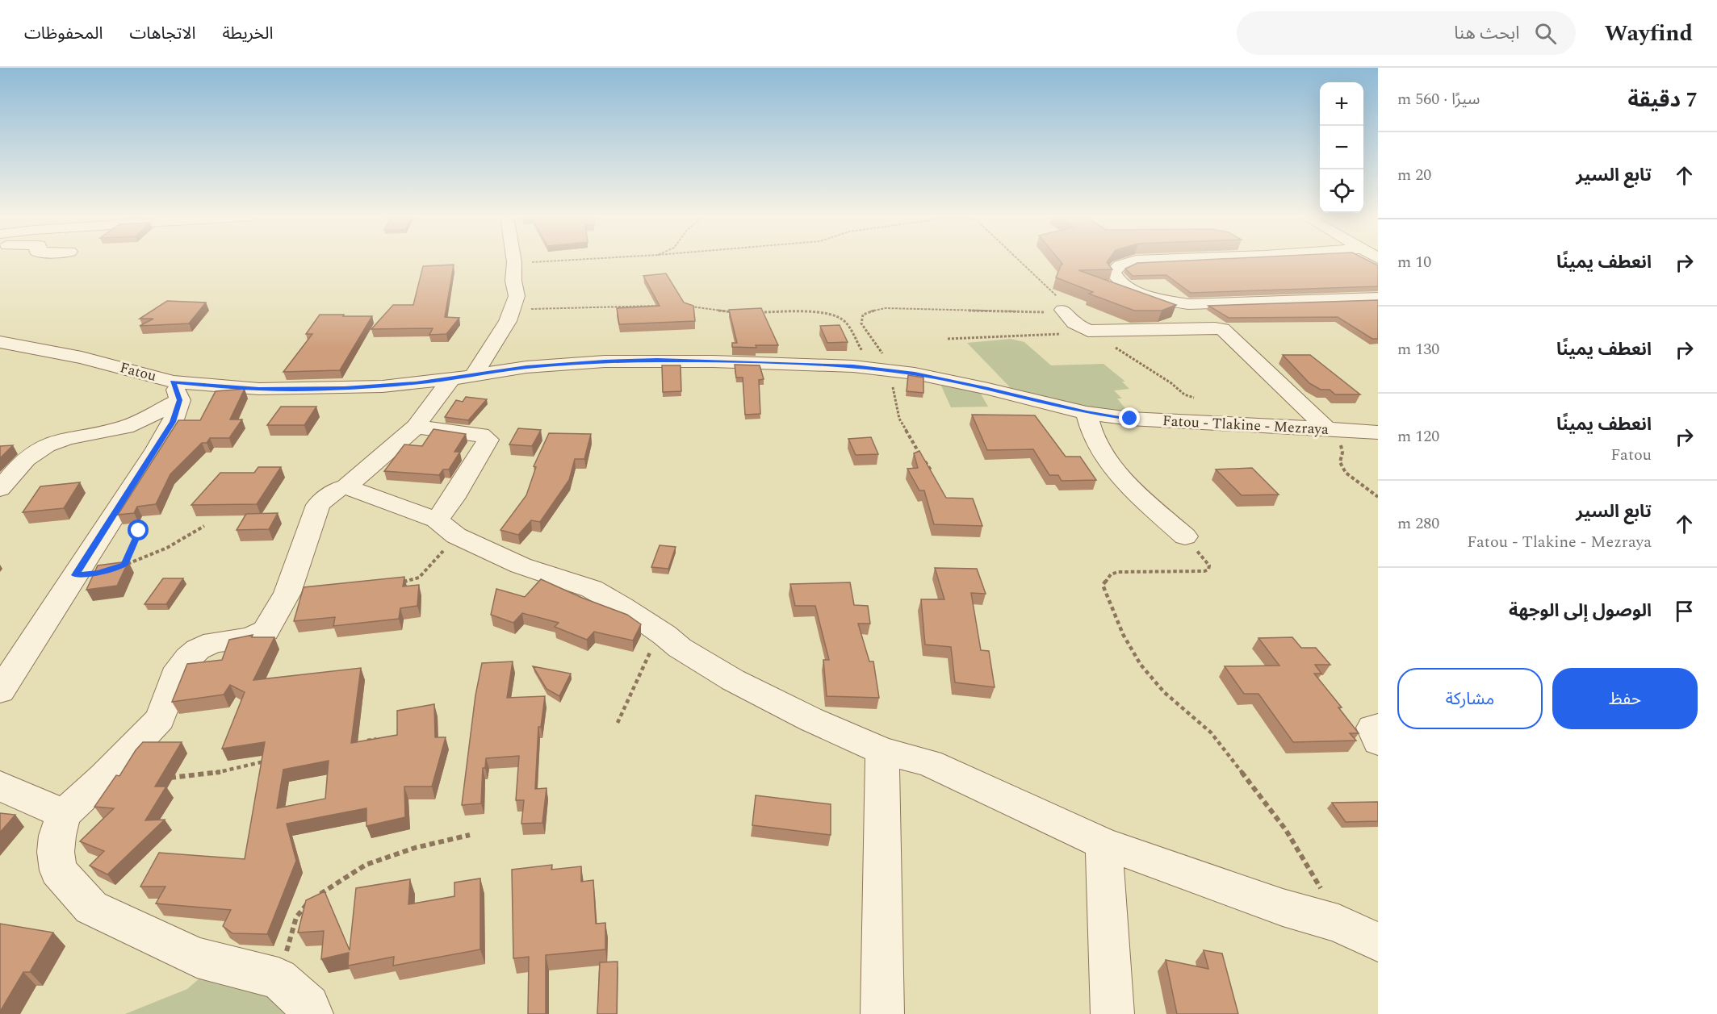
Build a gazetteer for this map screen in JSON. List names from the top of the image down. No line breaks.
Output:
{"streets":{"street":["Fatou","Fatou - Tlakine - Mezraya"]},"crossings":[["Fatou","Fatou - Tlakine - Mezraya"]],"page":{"header":"Wayfind","search":"ابحث هنا","nav":["الخريطة","الاتجاهات","المحفوظات"],"heading":["7 دقيقة","سيرًا · 560 m"],"map_buttons":["+","−"],"list":[["تابع السير","20 m"],["انعطف يمينًا","10 m"],["انعطف يمينًا","130 m"],["انعطف يمينًا","Fatou","120 m"],["تابع السير","Fatou - Tlakine - Mezraya","280 m"],"الوصول إلى الوجهة"],"buttons":["حفظ","مشاركة"]}}
